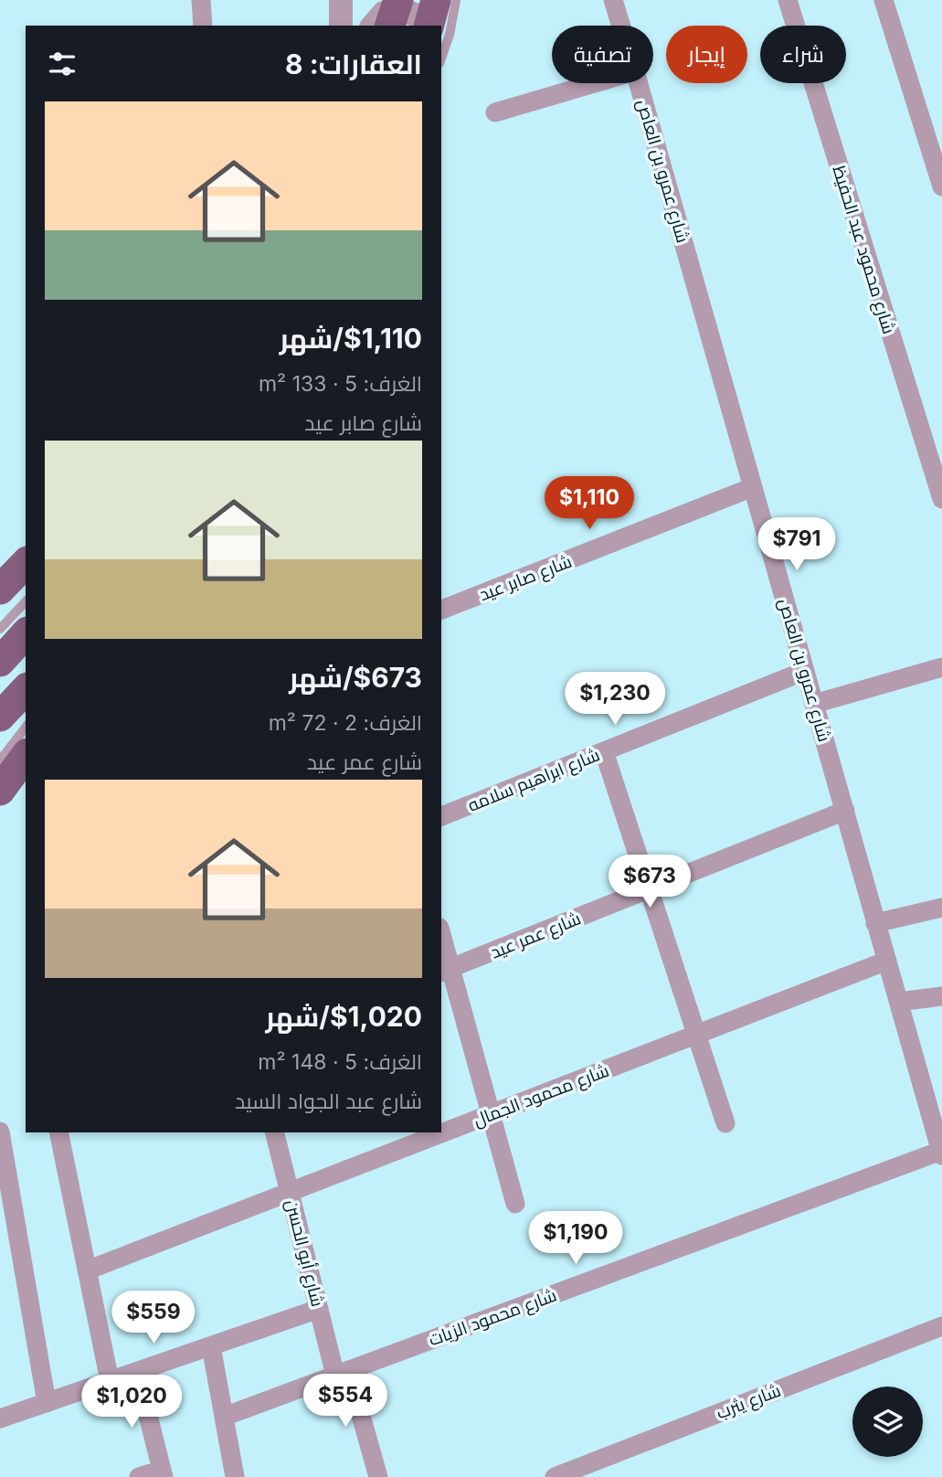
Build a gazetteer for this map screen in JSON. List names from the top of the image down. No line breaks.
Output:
{"streets":{"street":["شارع عمرو بن العاص","شارع محمود عبد الحفيظ","شارع صابر عيد","شارع ابراهيم سلامه","شارع عمر عيد","شارع محمود الجمال","شارع أبو الحسن","شارع محمود الزيات","شارع يثرب"]},"crossings":[["شارع عمرو بن العاص","شارع صابر عيد"],["شارع عمرو بن العاص","شارع ابراهيم سلامه"],["شارع عمرو بن العاص","شارع عمر عيد"],["شارع عمرو بن العاص","شارع محمود الجمال"],["شارع عمرو بن العاص","شارع محمود الزيات"],["شارع محمود الجمال","شارع أبو الحسن"],["شارع أبو الحسن","شارع محمود الزيات"]],"page":{"chip":["شراء","إيجار","تصفية"],"heading":"العقارات: 8","list":[{"name":"$1,110/شهر","note":"الغرف: 5 · 133 m² · شارع صابر عيد"},{"name":"$673/شهر","note":"الغرف: 2 · 72 m² · شارع عمر عيد"},{"name":"$1,020/شهر","note":"الغرف: 5 · 148 m² · شارع عبد الجواد السيد"}],"price":["$1,110","$791","$1,230","$673","$1,190","$559","$554","$1,020"]}}
